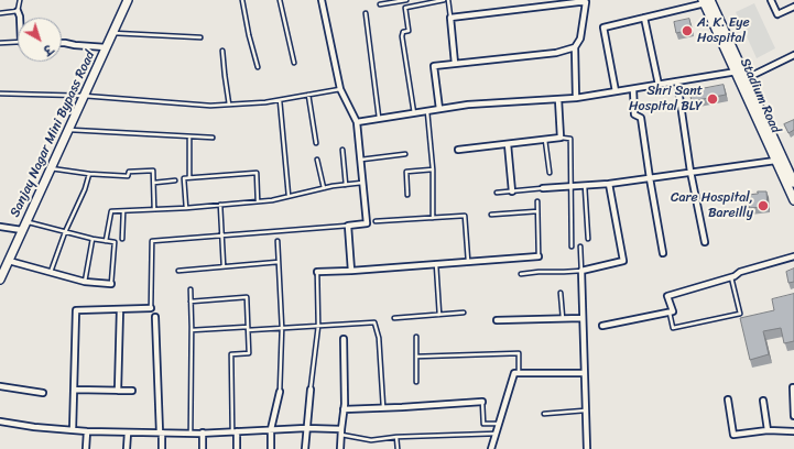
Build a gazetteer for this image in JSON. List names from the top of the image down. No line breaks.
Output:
{"streets":{"main road":["Stadium Road","Sanjay Nagar Mini Bypass Road"]},"places":["A. K. Eye Hospital","Shri Sant Hospital BLY","Care Hospital, Bareilly"],"north":"bottom right"}
